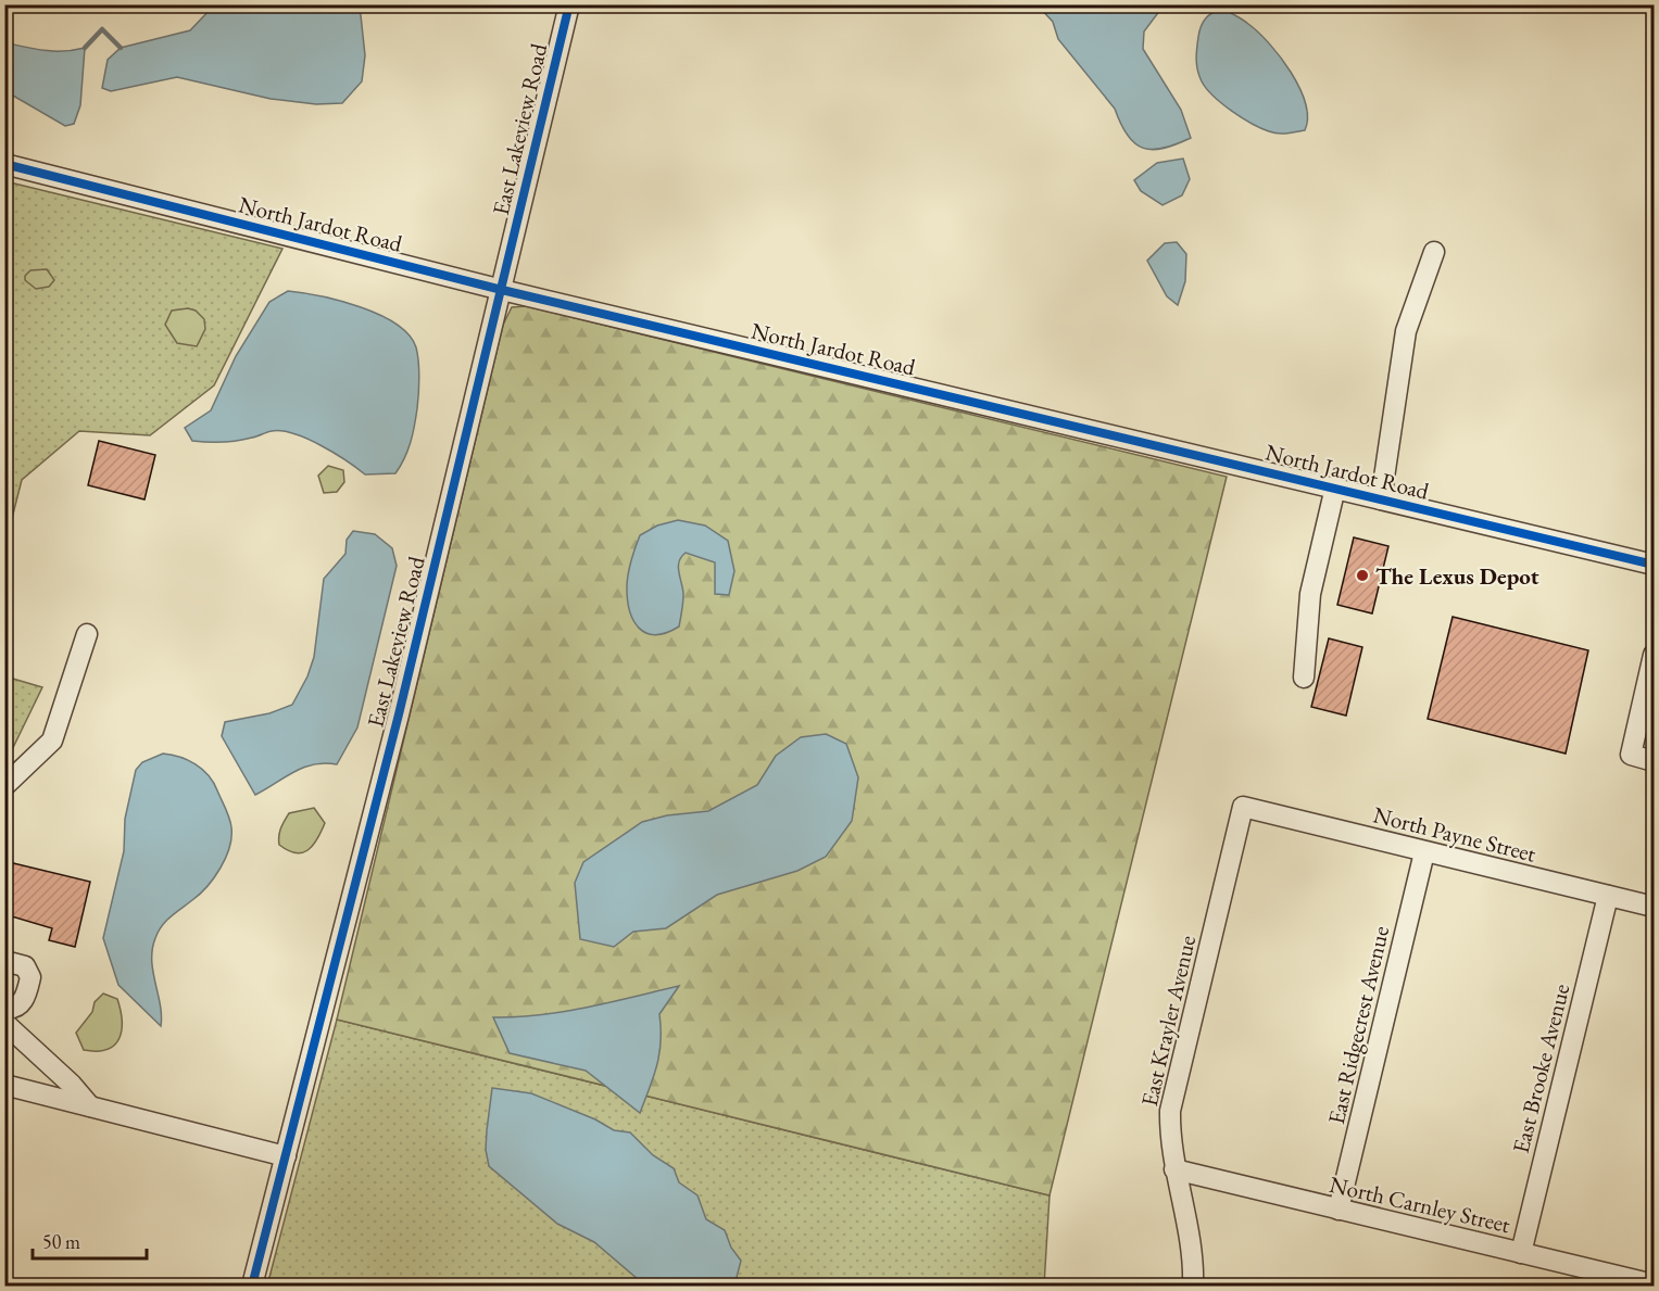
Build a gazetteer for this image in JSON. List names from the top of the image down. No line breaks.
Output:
{"streets":{"street":["East Lakeview Road","North Jardot Road","North Payne Street","East Krayler Avenue","East Ridgecrest Avenue","East Brooke Avenue","North Carnley Street"]},"crossings":[["East Lakeview Road","North Jardot Road"],["North Payne Street","East Krayler Avenue"],["North Payne Street","East Ridgecrest Avenue"],["North Payne Street","East Brooke Avenue"],["East Krayler Avenue","North Carnley Street"],["East Ridgecrest Avenue","North Carnley Street"],["East Brooke Avenue","North Carnley Street"]],"places":["The Lexus Depot"],"scale_bar":"50 m"}
